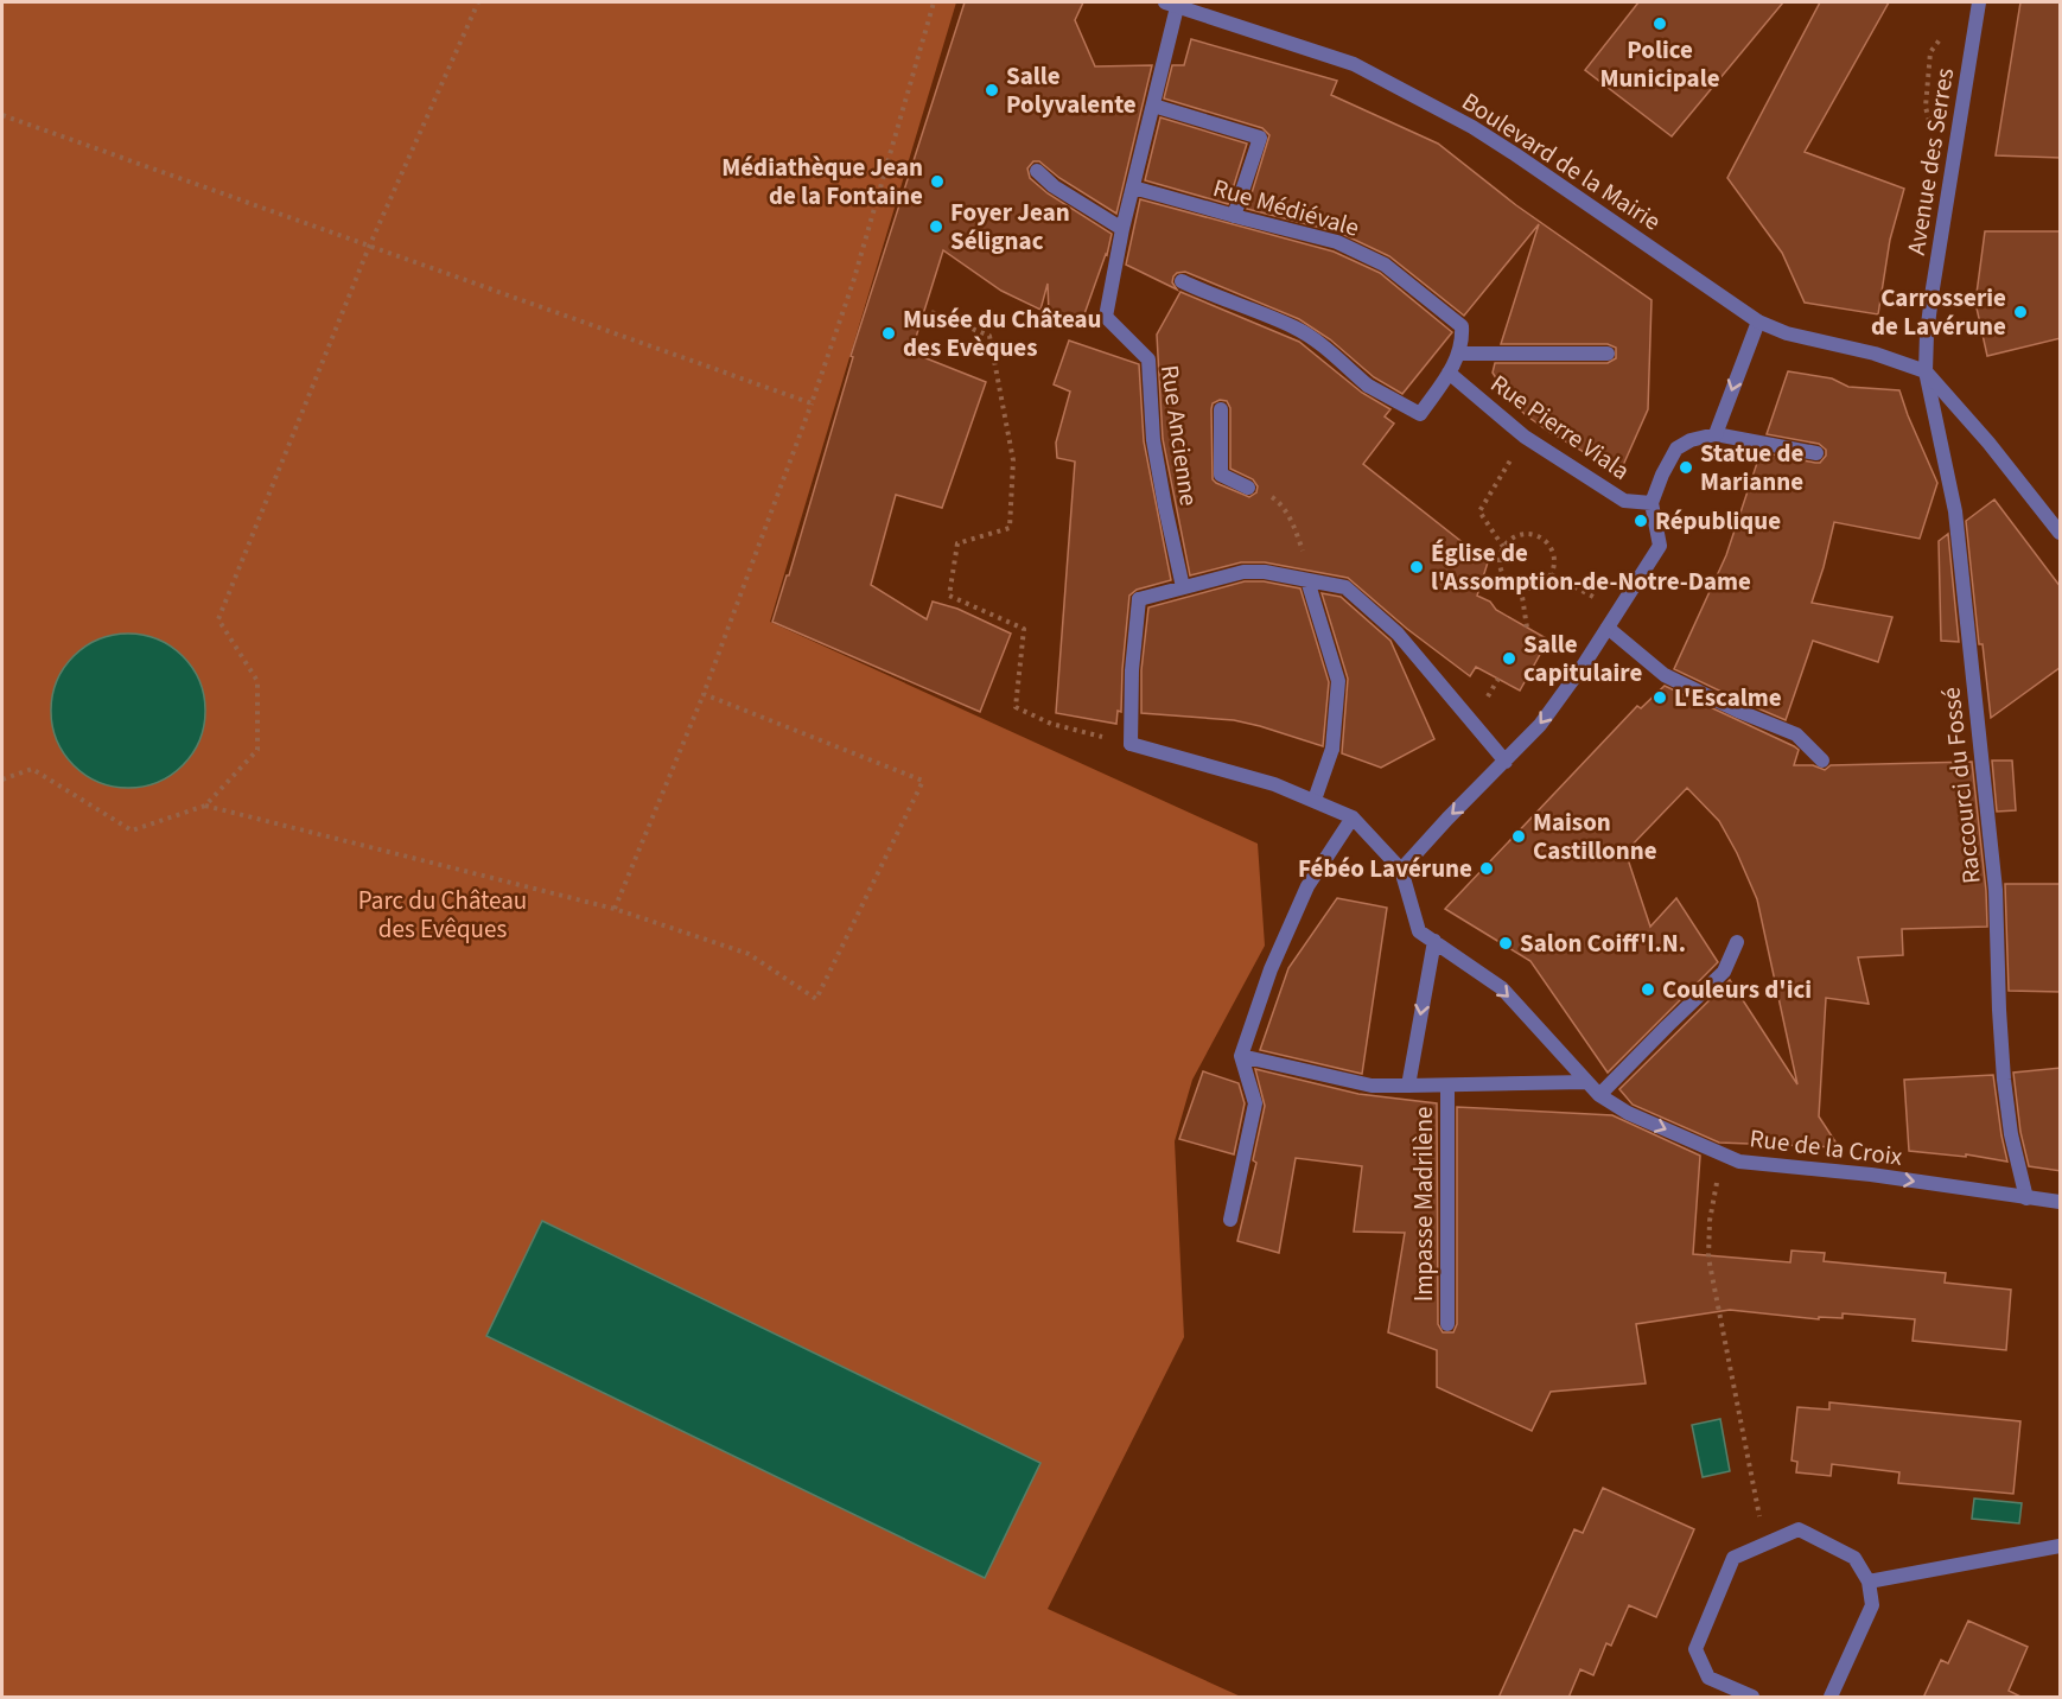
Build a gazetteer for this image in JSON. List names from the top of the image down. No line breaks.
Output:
{"streets":{"street":["Boulevard de la Mairie","Avenue des Serres","Rue Médiévale","Rue Pierre Viala","Rue Ancienne","Raccourci du Fossé","Rue de la Croix","Impasse Madrilène"]},"crossings":[["Boulevard de la Mairie","Avenue des Serres"],["Boulevard de la Mairie","Raccourci du Fossé"],["Avenue des Serres","Raccourci du Fossé"],["Raccourci du Fossé","Rue de la Croix"]],"one_way":["Rue de la Croix"],"parks":["Parc du Château des Evêques"],"places":["Police Municipale","Salle Polyvalente","Médiathèque Jean de la Fontaine","Foyer Jean Sélignac","Carrosserie de Lavérune","Musée du Château des Evèques","Statue de Marianne","République","Église de l'Assomption-de-Notre-Dame","Salle capitulaire","L'Escalme","Maison Castillonne","Fébéo Lavérune","Salon Coiff'I.N.","Couleurs d'ici"]}
